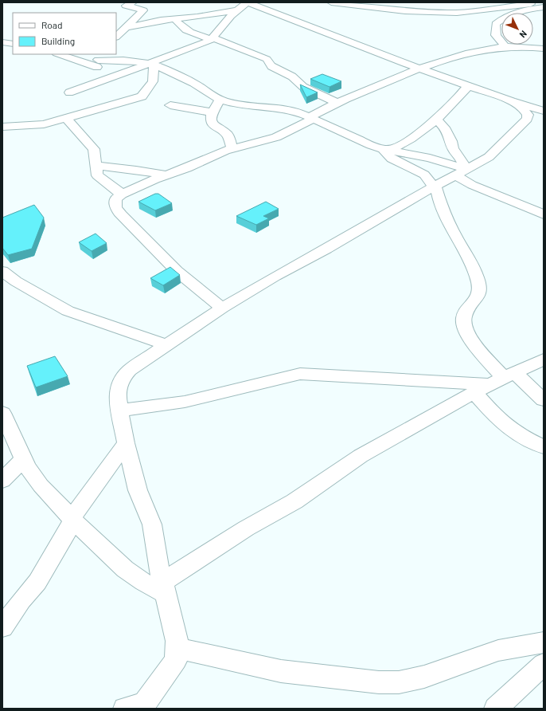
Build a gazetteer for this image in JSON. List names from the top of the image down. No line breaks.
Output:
{"legend":["Road","Building"],"north":"bottom right"}
